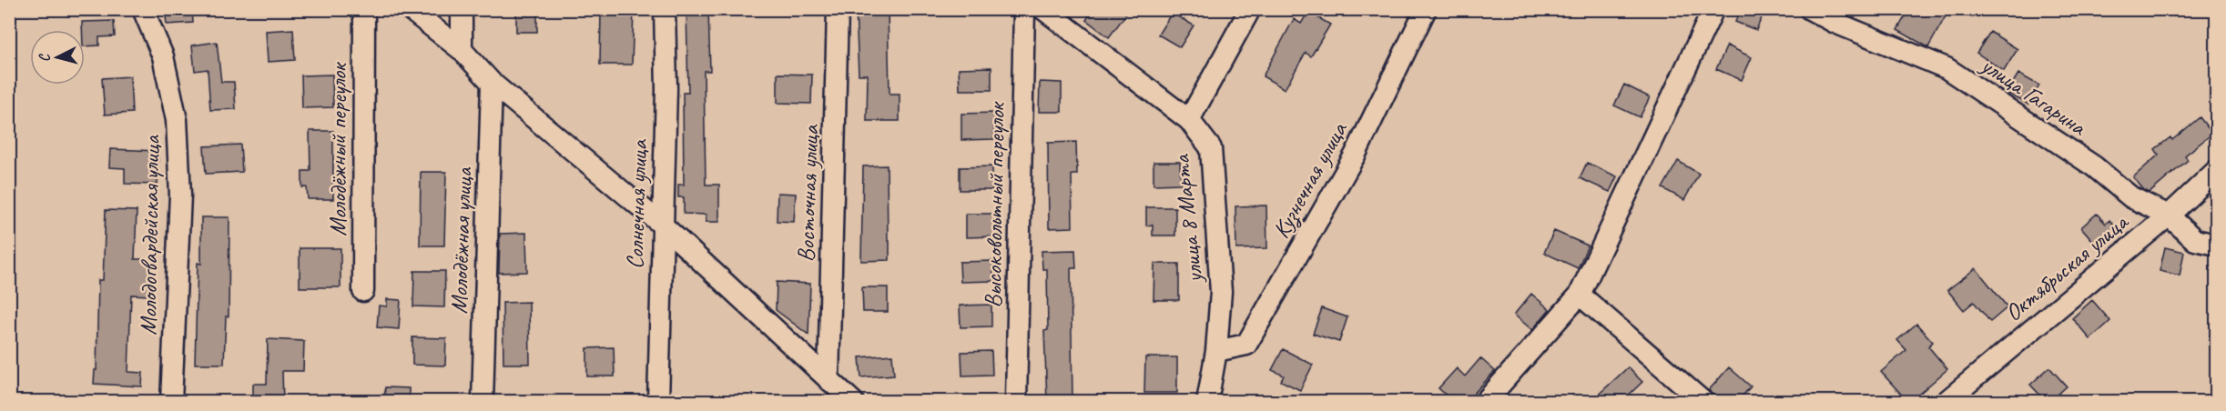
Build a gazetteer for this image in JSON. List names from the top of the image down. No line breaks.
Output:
{"streets":{"street":["улица Гагарина","Молодёжный переулок","Кузнечная улица","Восточная улица","Солнечная улица","Высоковольтный переулок","улица 8 Марта","Молодогвардейская улица","Молодёжная улица","Октябрьская улица"]},"crossings":[["улица Гагарина","Октябрьская улица"],["Кузнечная улица","улица 8 Марта"]],"north":"left"}
